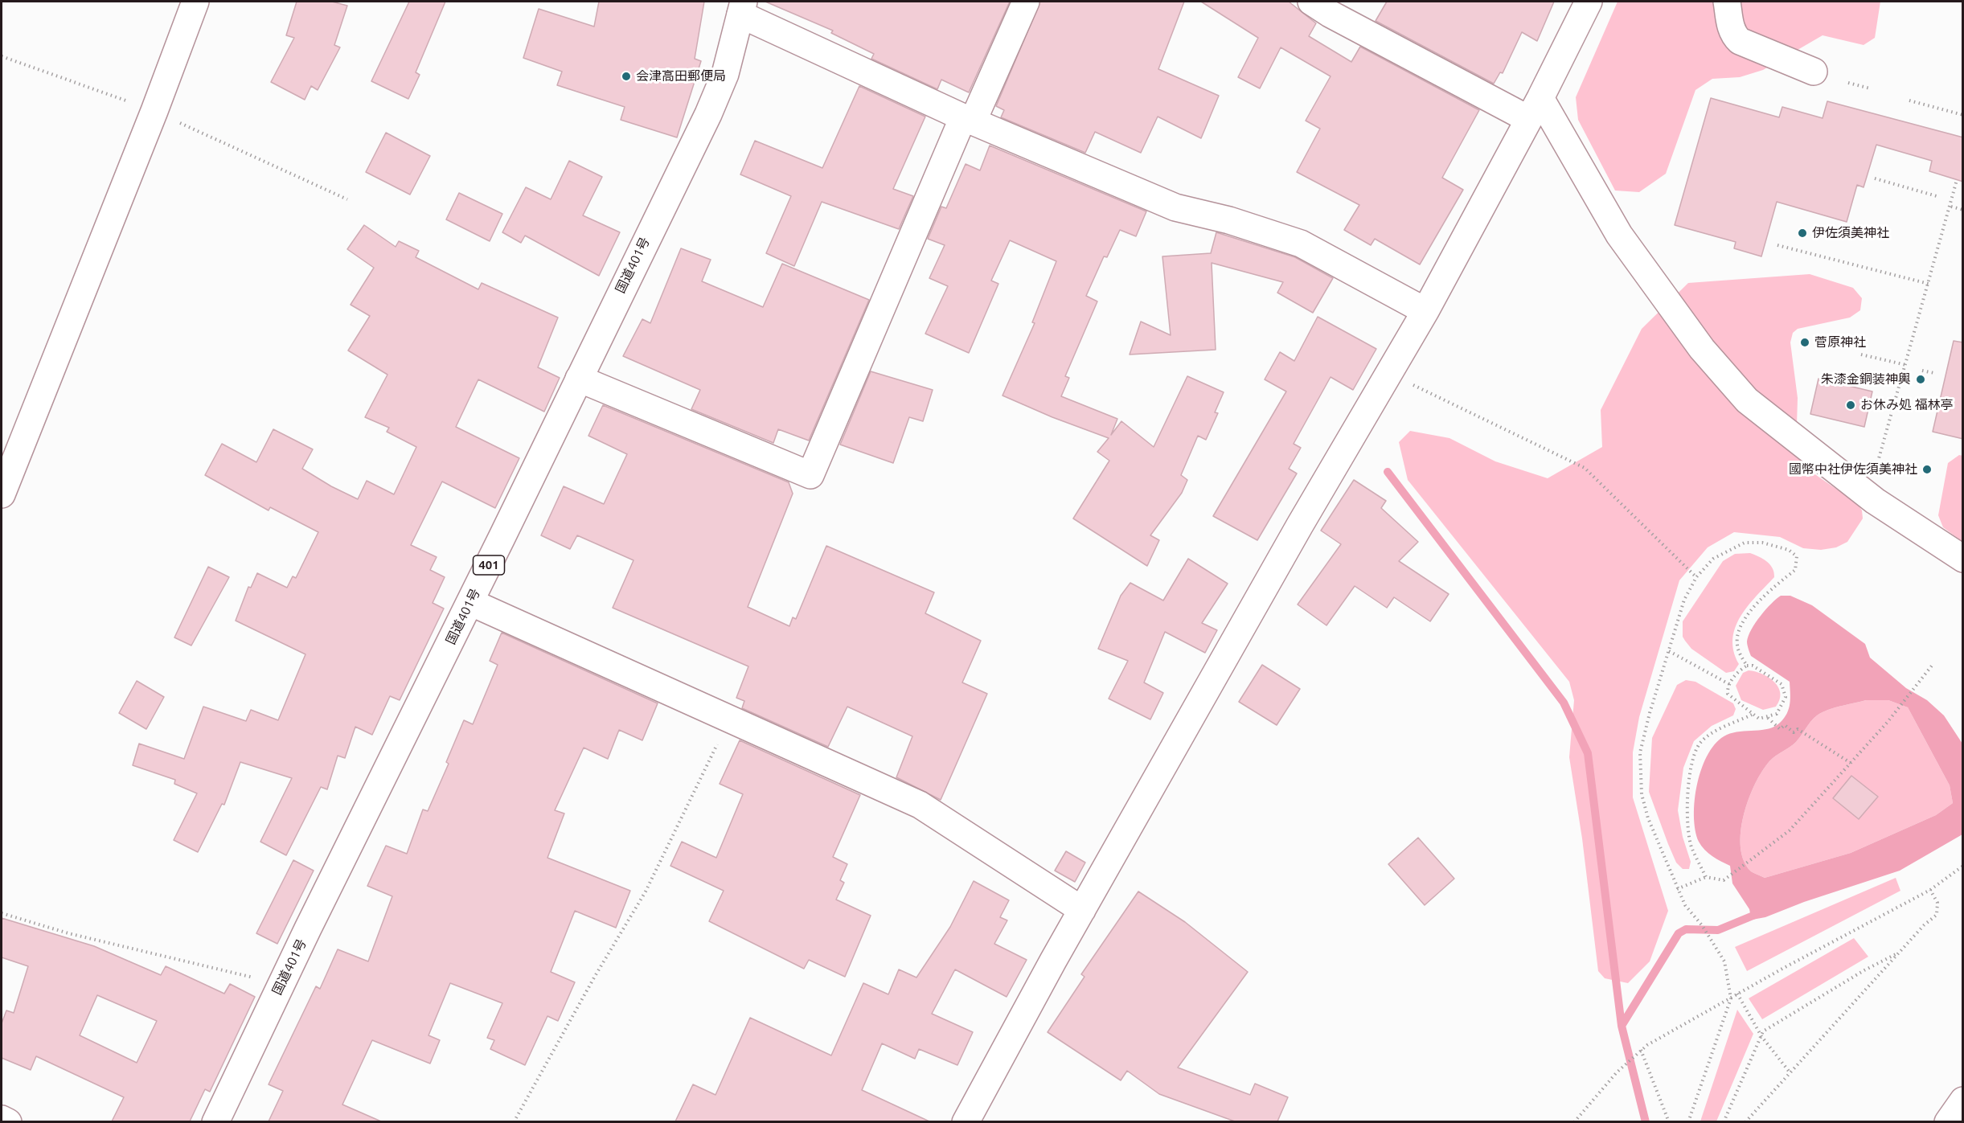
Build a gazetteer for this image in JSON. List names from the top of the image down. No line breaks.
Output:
{"streets":{"main road":["国道401号","401"]},"places":["会津高田郵便局","伊佐須美神社","菅原神社","朱漆金銅装神輿","お休み処 福林亭","國幣中社伊佐須美神社"]}
